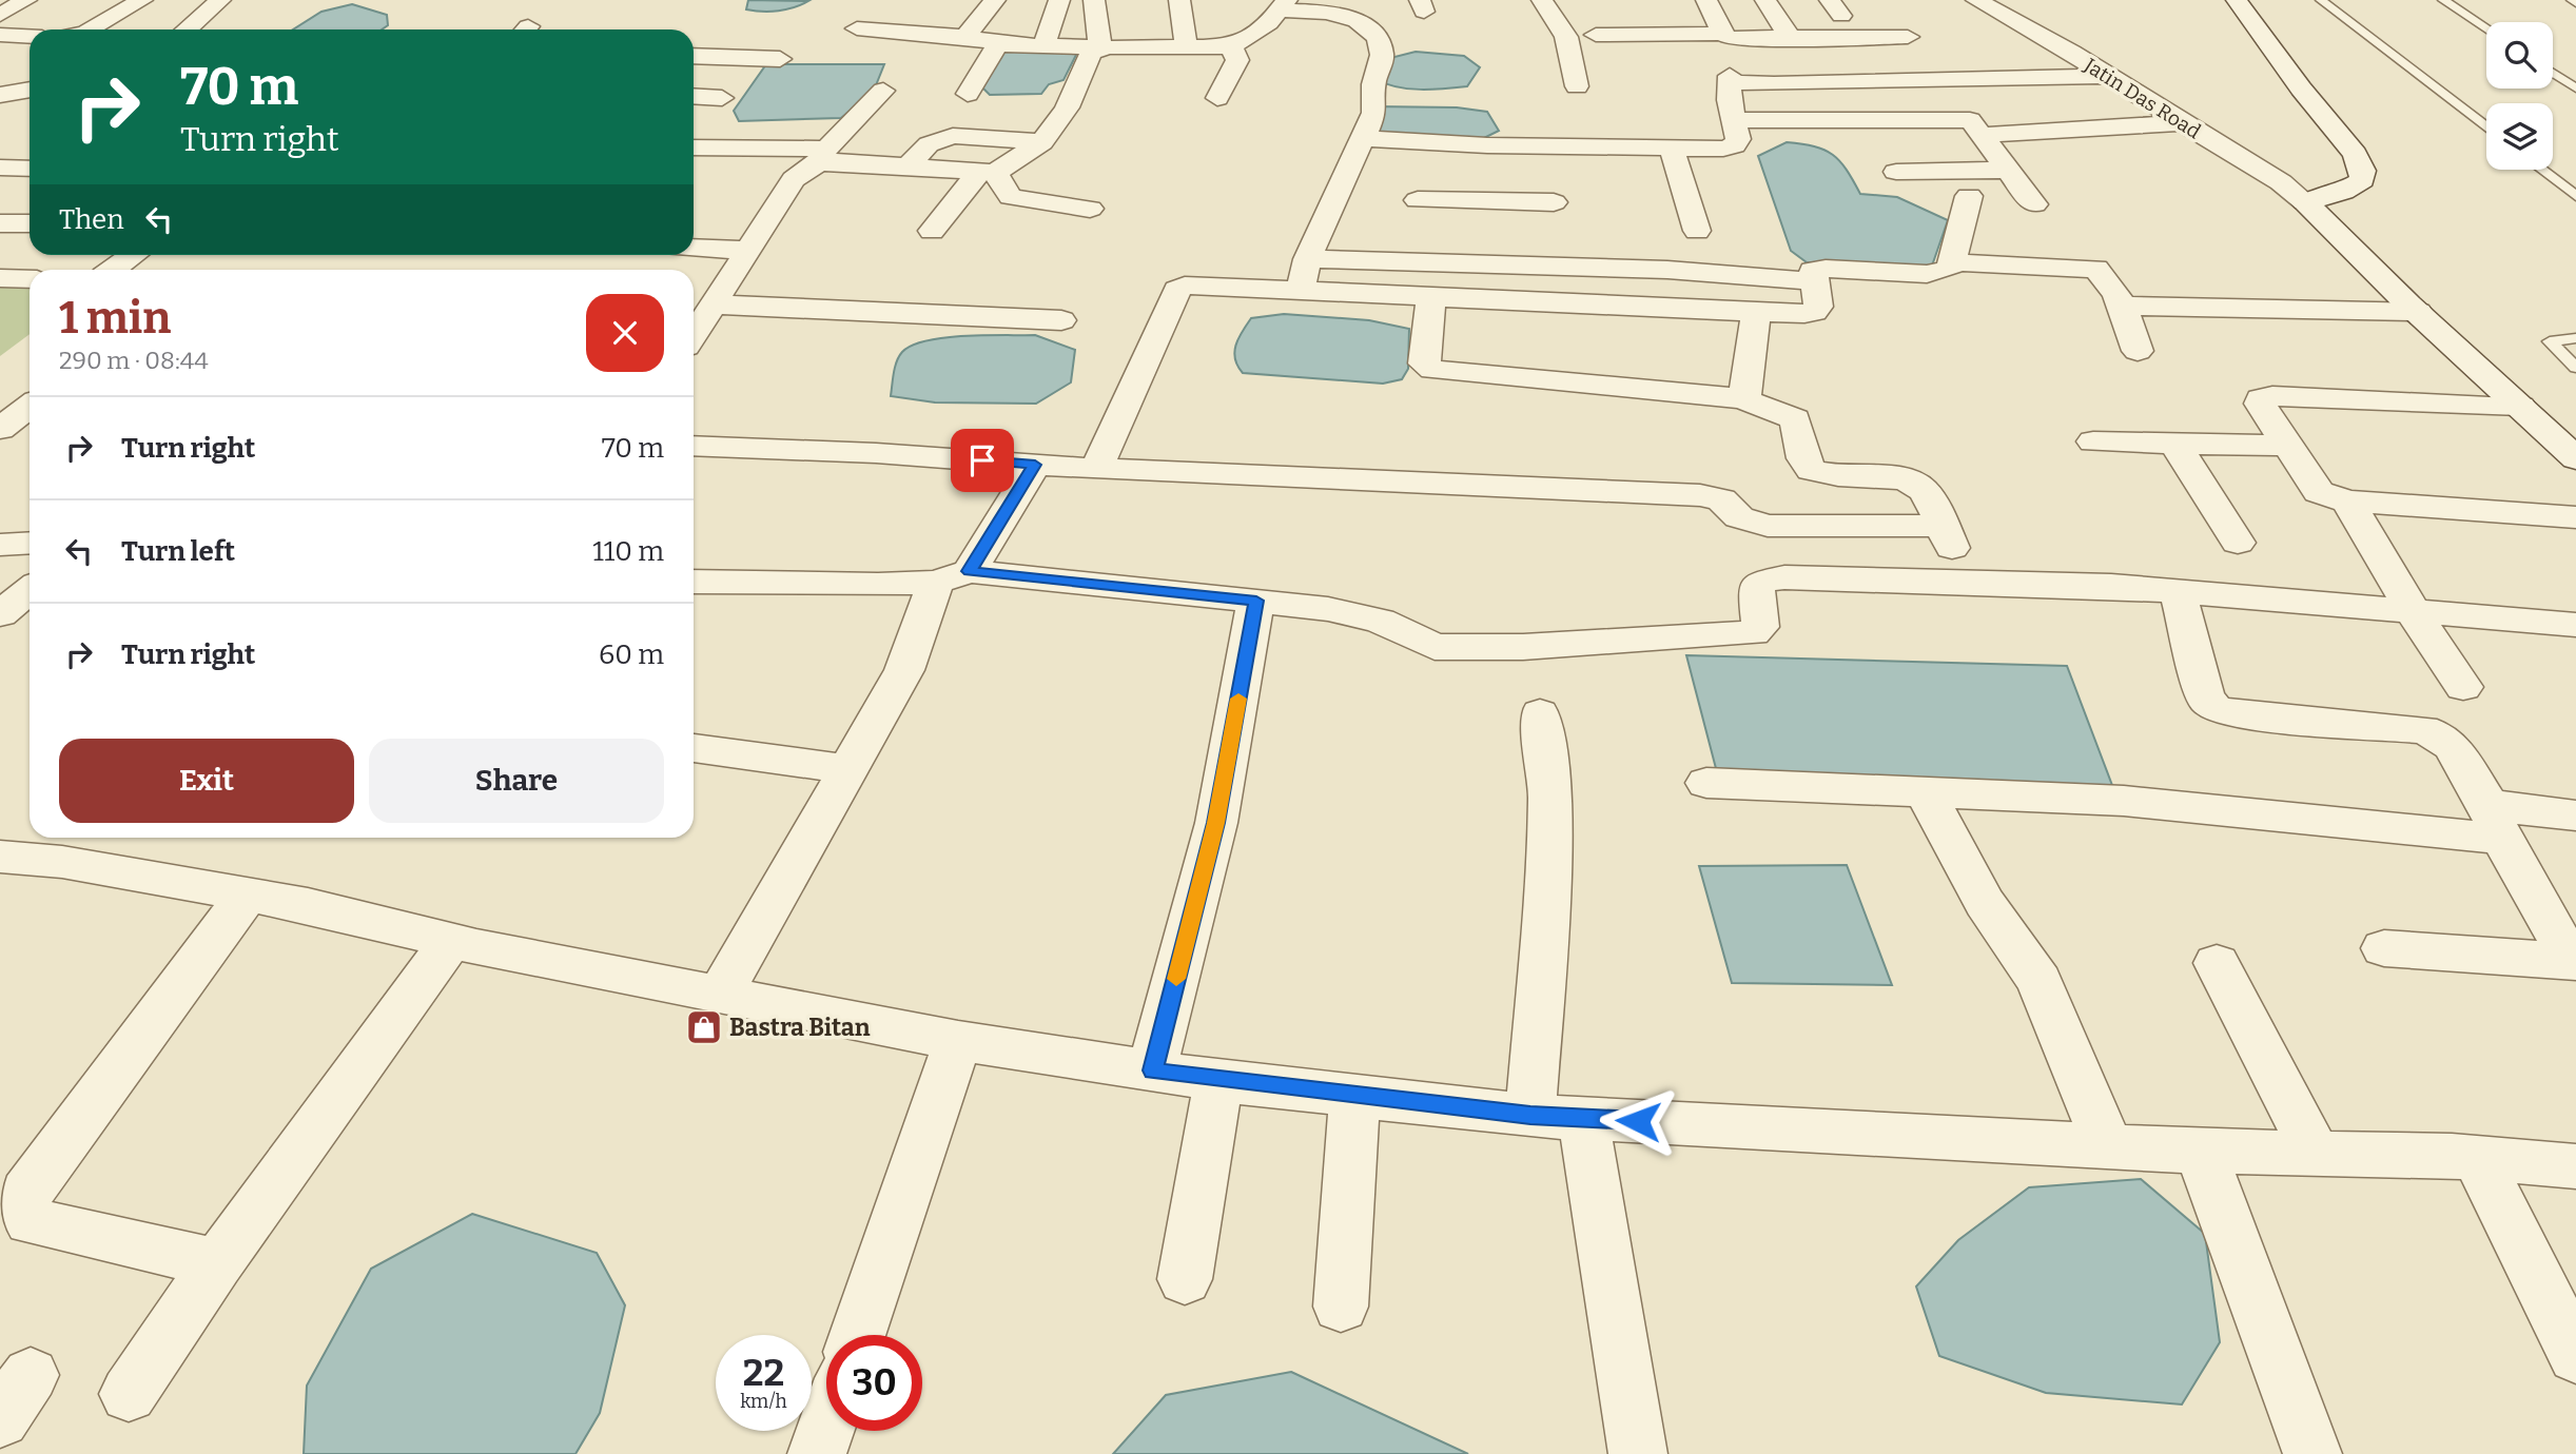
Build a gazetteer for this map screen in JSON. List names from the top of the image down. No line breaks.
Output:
{"streets":{"street":["Jatin Das Road"]},"places":{"shop":["Bastra Bitan"]},"page":{"turn":["70 m","Turn right"],"then":"Then","heading":["1 min","290 m · 08:44"],"list":[{"name":"Turn right","value":"70 m"},{"name":"Turn left","value":"110 m"},{"name":"Turn right","value":"60 m"}],"buttons":["Exit","Share"],"speed":"22 km/h","limit":"30"}}
